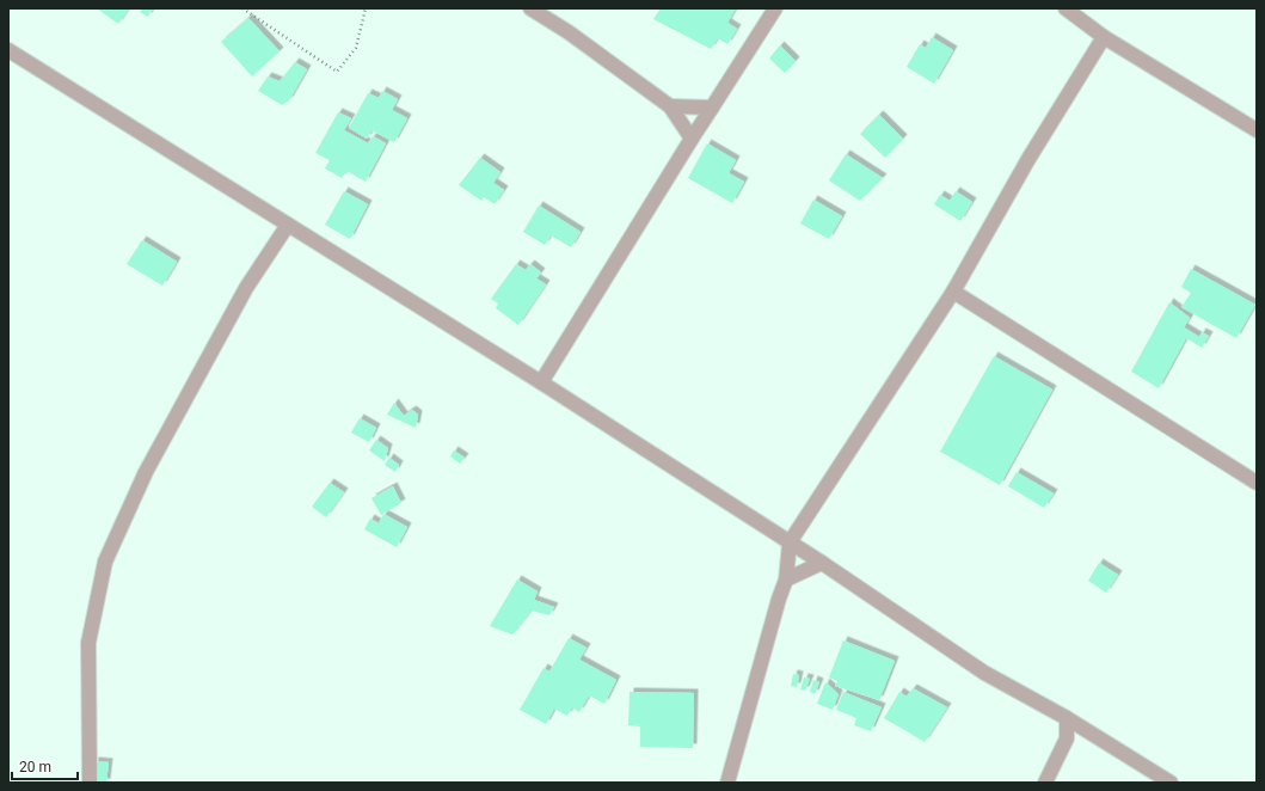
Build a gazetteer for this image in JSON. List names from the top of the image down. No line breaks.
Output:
{"scale_bar":"20 m"}
